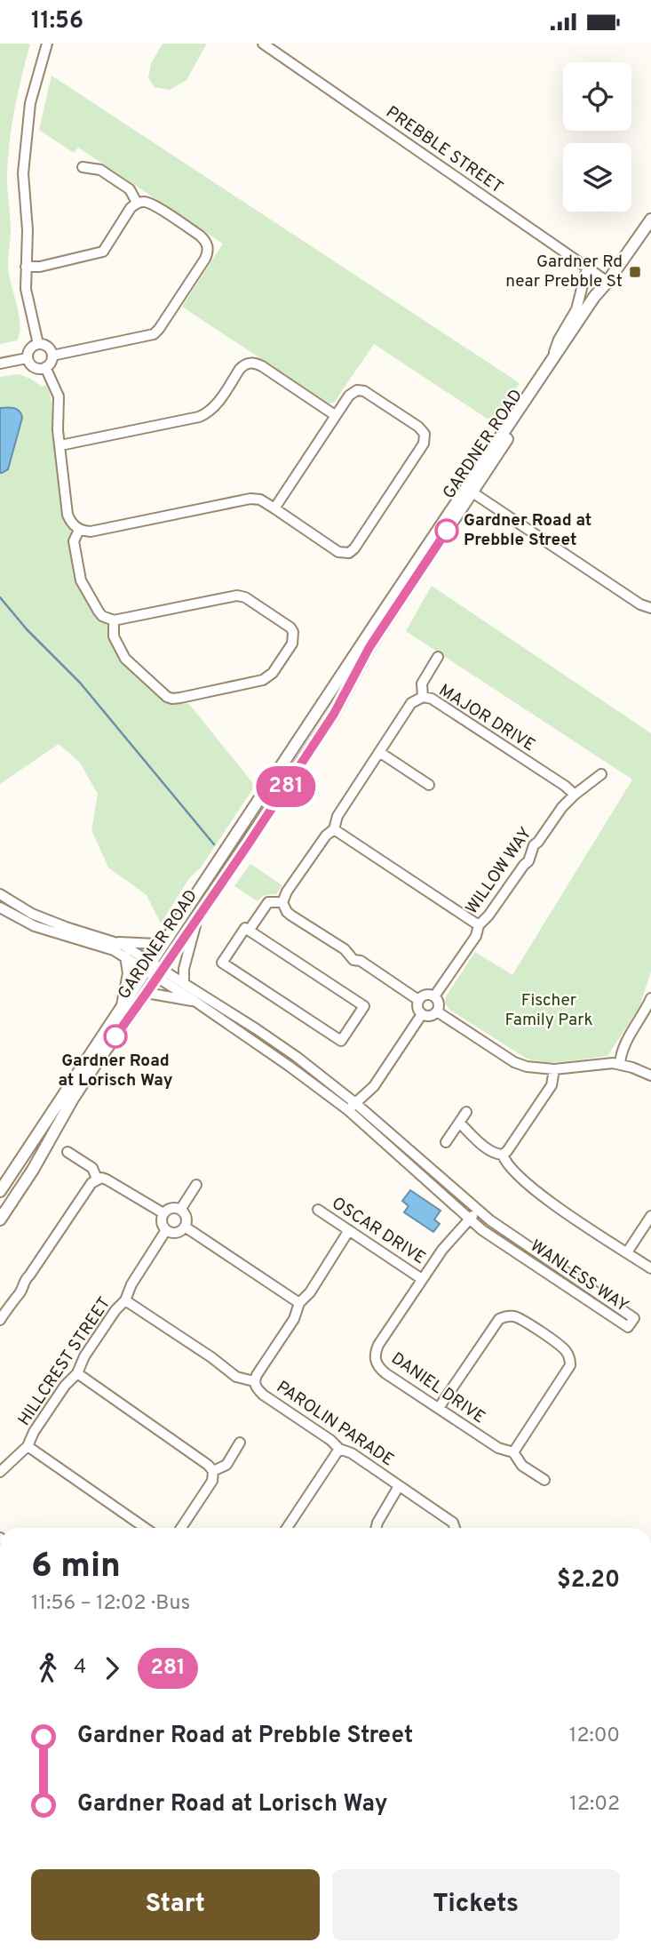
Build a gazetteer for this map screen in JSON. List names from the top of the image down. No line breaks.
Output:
{"streets":{"street":["PREBBLE STREET","GARDNER ROAD","MAJOR DRIVE","WILLOW WAY","OSCAR DRIVE","WANLESS WAY","HILLCREST STREET","DANIEL DRIVE","PAROLIN PARADE"]},"crossings":[["PREBBLE STREET","GARDNER ROAD"],["GARDNER ROAD","WANLESS WAY"],["MAJOR DRIVE","WILLOW WAY"],["OSCAR DRIVE","DANIEL DRIVE"],["OSCAR DRIVE","PAROLIN PARADE"],["WANLESS WAY","DANIEL DRIVE"]],"parks":["Fischer Family Park"],"places":{"transit":["Gardner Rd near Prebble St"],"other":["Gardner Road at Prebble Street","Gardner Road at Lorisch Way"]},"lines":["bus line 281"],"page":{"status":"11:56","on_map":"281","heading":["6 min","11:56 – 12:02 · Bus","$2.20"],"legs":["4","281"],"list":[{"name":"Gardner Road at Prebble Street","value":"12:00"},{"name":"Gardner Road at Lorisch Way","value":"12:02"}],"buttons":["Start","Tickets"]}}
